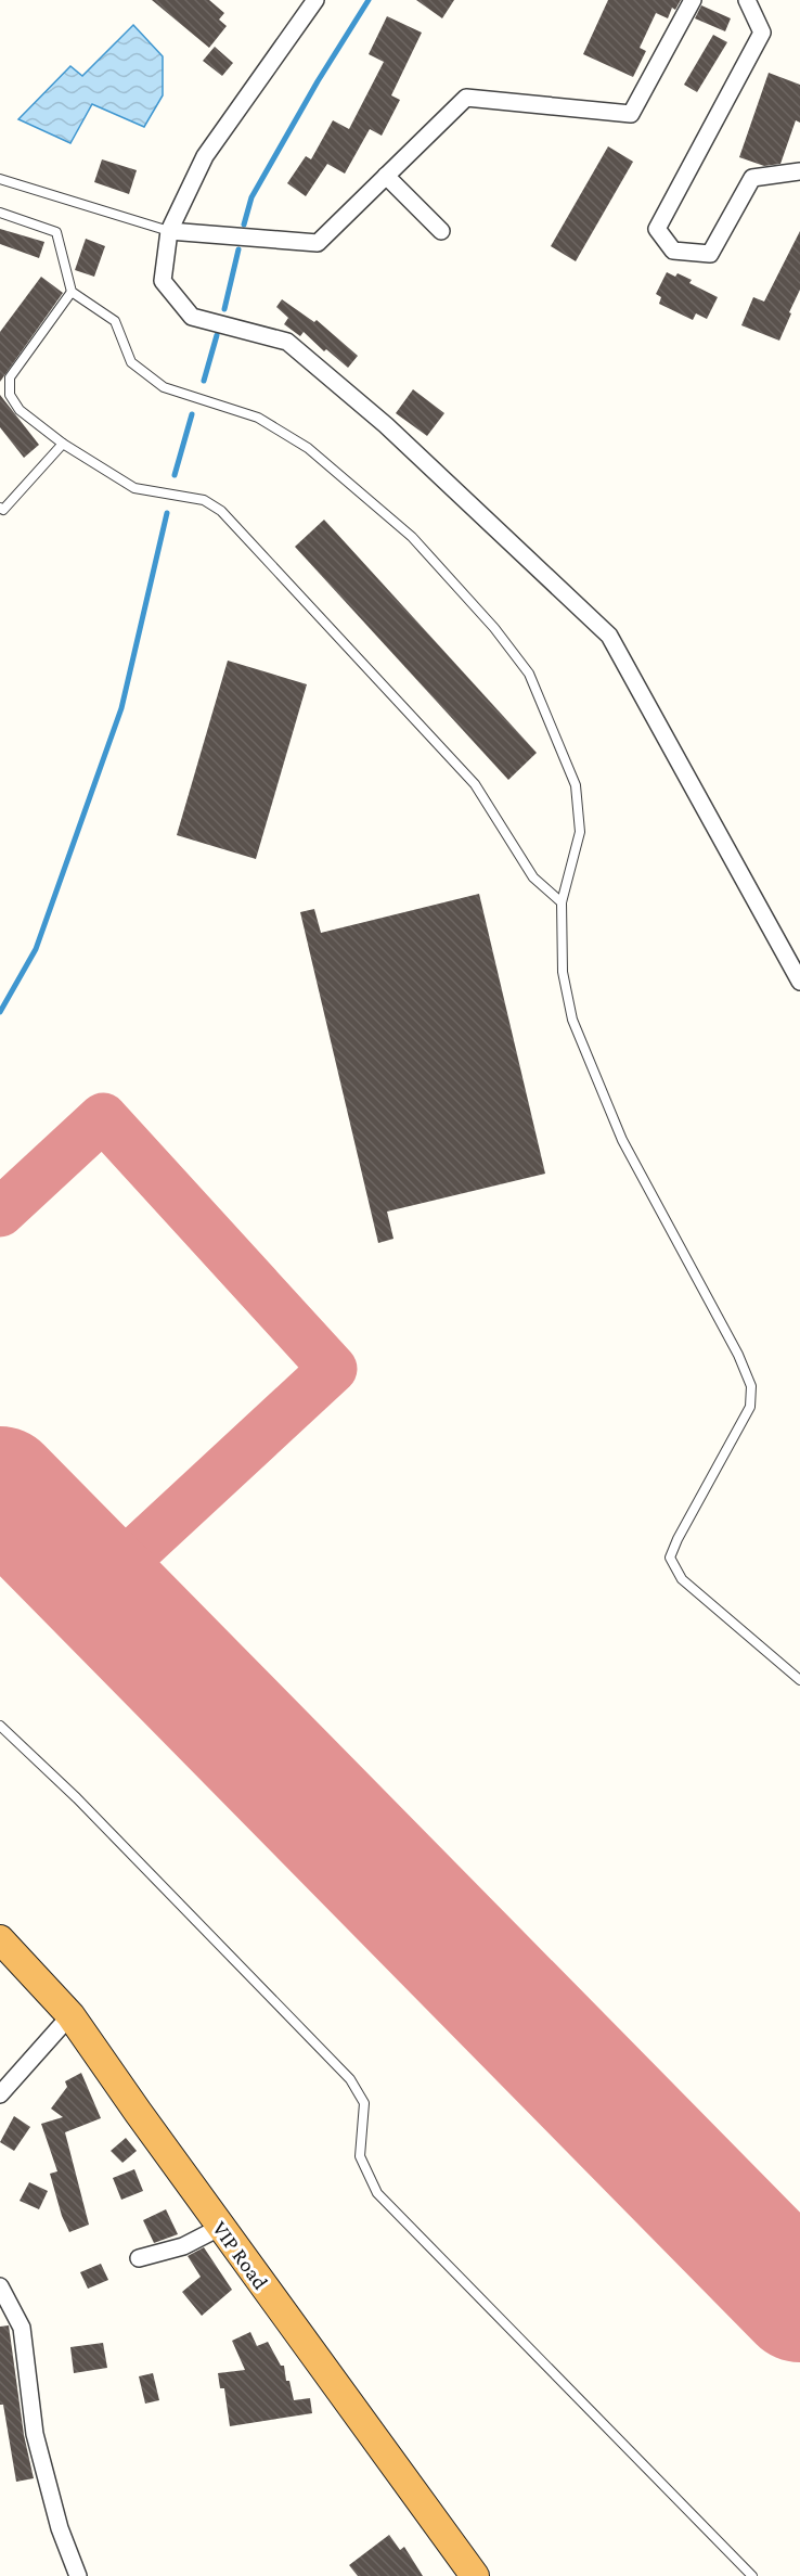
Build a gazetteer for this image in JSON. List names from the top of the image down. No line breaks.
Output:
{"streets":{"highway":["VIP Road"]}}
